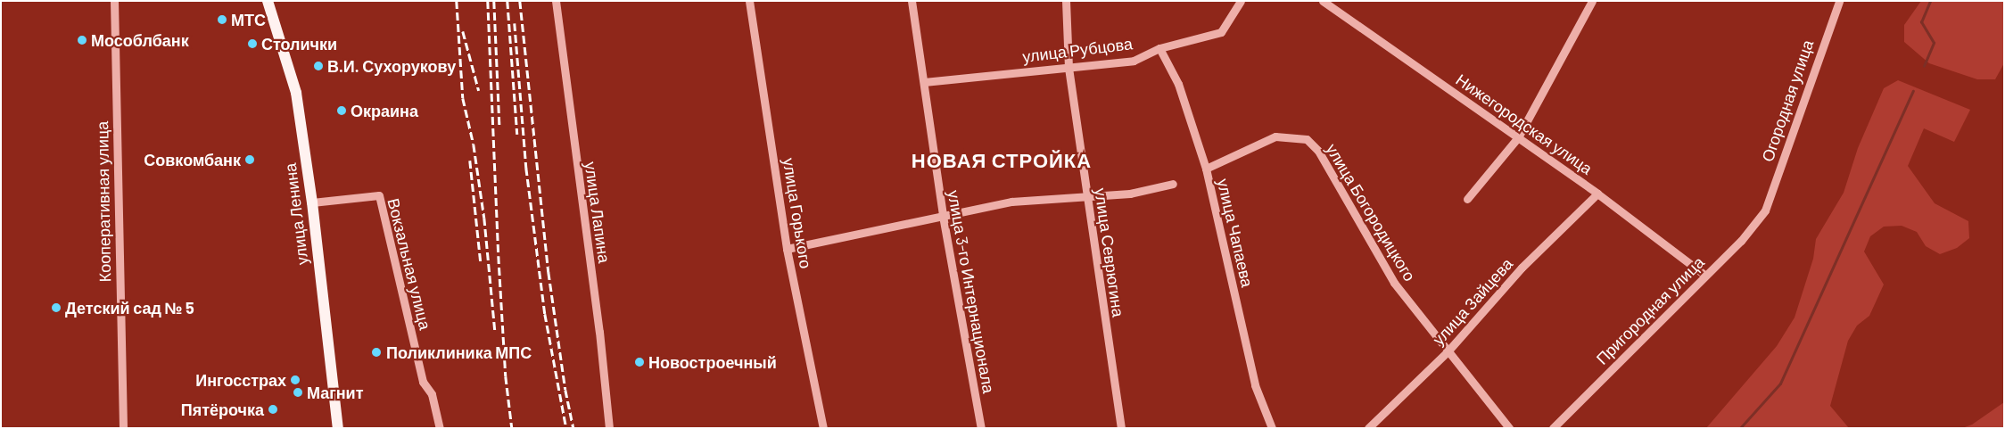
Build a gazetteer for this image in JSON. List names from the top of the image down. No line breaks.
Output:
{"streets":{"main road":["улица Ленина"],"street":["улица Рубцова","Огородная улица","Нижегородская улица","Кооперативная улица","улица Лапина","улица Богородицкого","улица Горького","улица Чапаева","улица Севрюгина","Вокзальная улица","улица 3-го Интернационала","улица Зайцева","Пригородная улица"]},"crossings":[["улица Рубцова","улица Чапаева"],["улица Рубцова","улица Севрюгина"],["улица Рубцова","улица 3-го Интернационала"],["Огородная улица","Пригородная улица"],["Нижегородская улица","улица Зайцева"],["Нижегородская улица","Пригородная улица"],["улица Богородицкого","улица Чапаева"],["улица Богородицкого","улица Зайцева"],["улица Ленина","Вокзальная улица"]],"districts":["НОВАЯ СТРОЙКА"],"places":["МТС","Мособлбанк","Столички","В.И. Сухорукову","Окраина","Совкомбанк","Детский сад № 5","Поликлиника МПС","Новостроечный","Ингосстрах","Магнит","Пятёрочка"]}
